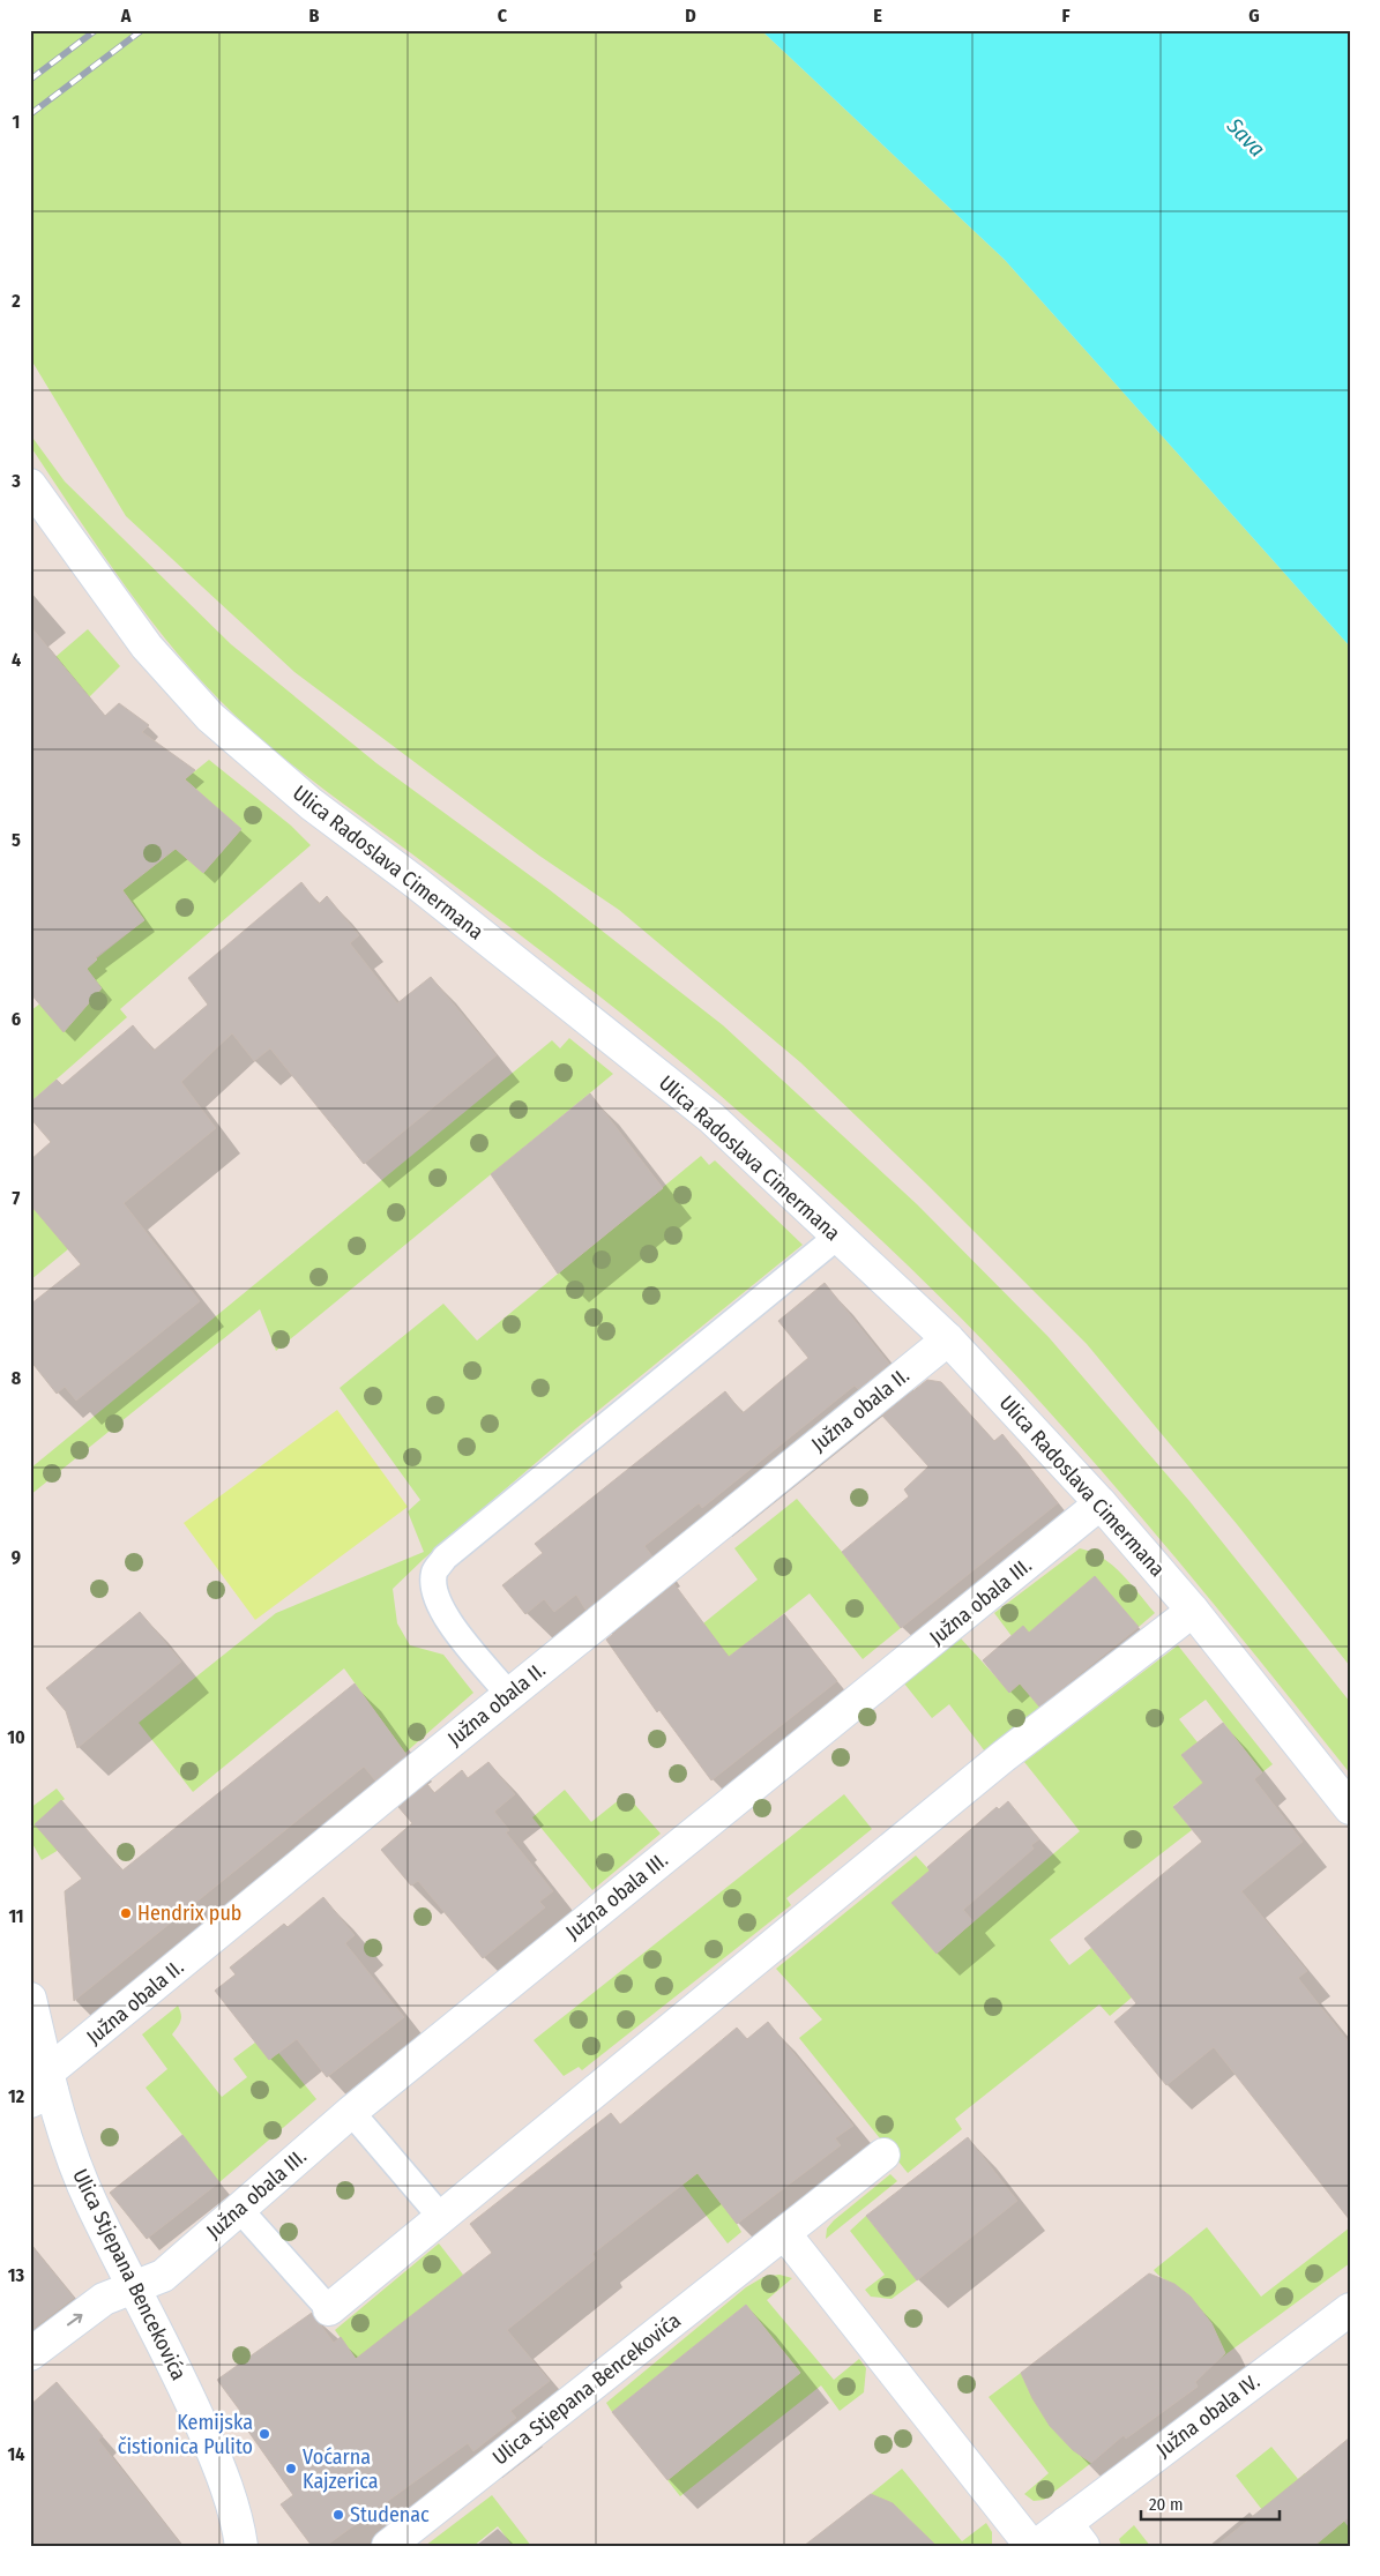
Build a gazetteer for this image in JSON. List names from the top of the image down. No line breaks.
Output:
{"streets":{"street":["Ulica Radoslava Cimermana","Južna obala II.","Južna obala III.","Ulica Stjepana Bencekovića","Južna obala IV."]},"crossings":[["Ulica Radoslava Cimermana","Južna obala II."],["Ulica Radoslava Cimermana","Južna obala III."],["Južna obala II.","Ulica Stjepana Bencekovića"],["Južna obala III.","Ulica Stjepana Bencekovića"]],"water":["Sava"],"places":["Hendrix pub","Kemijska čistionica Pulito","Voćarna Kajzerica","Studenac"],"scale_bar":"20 m","grid":{"columns":["A","B","C","D","E","F","G"],"rows":["1","2","3","4","5","6","7","8","9","10","11","12","13","14"]}}
